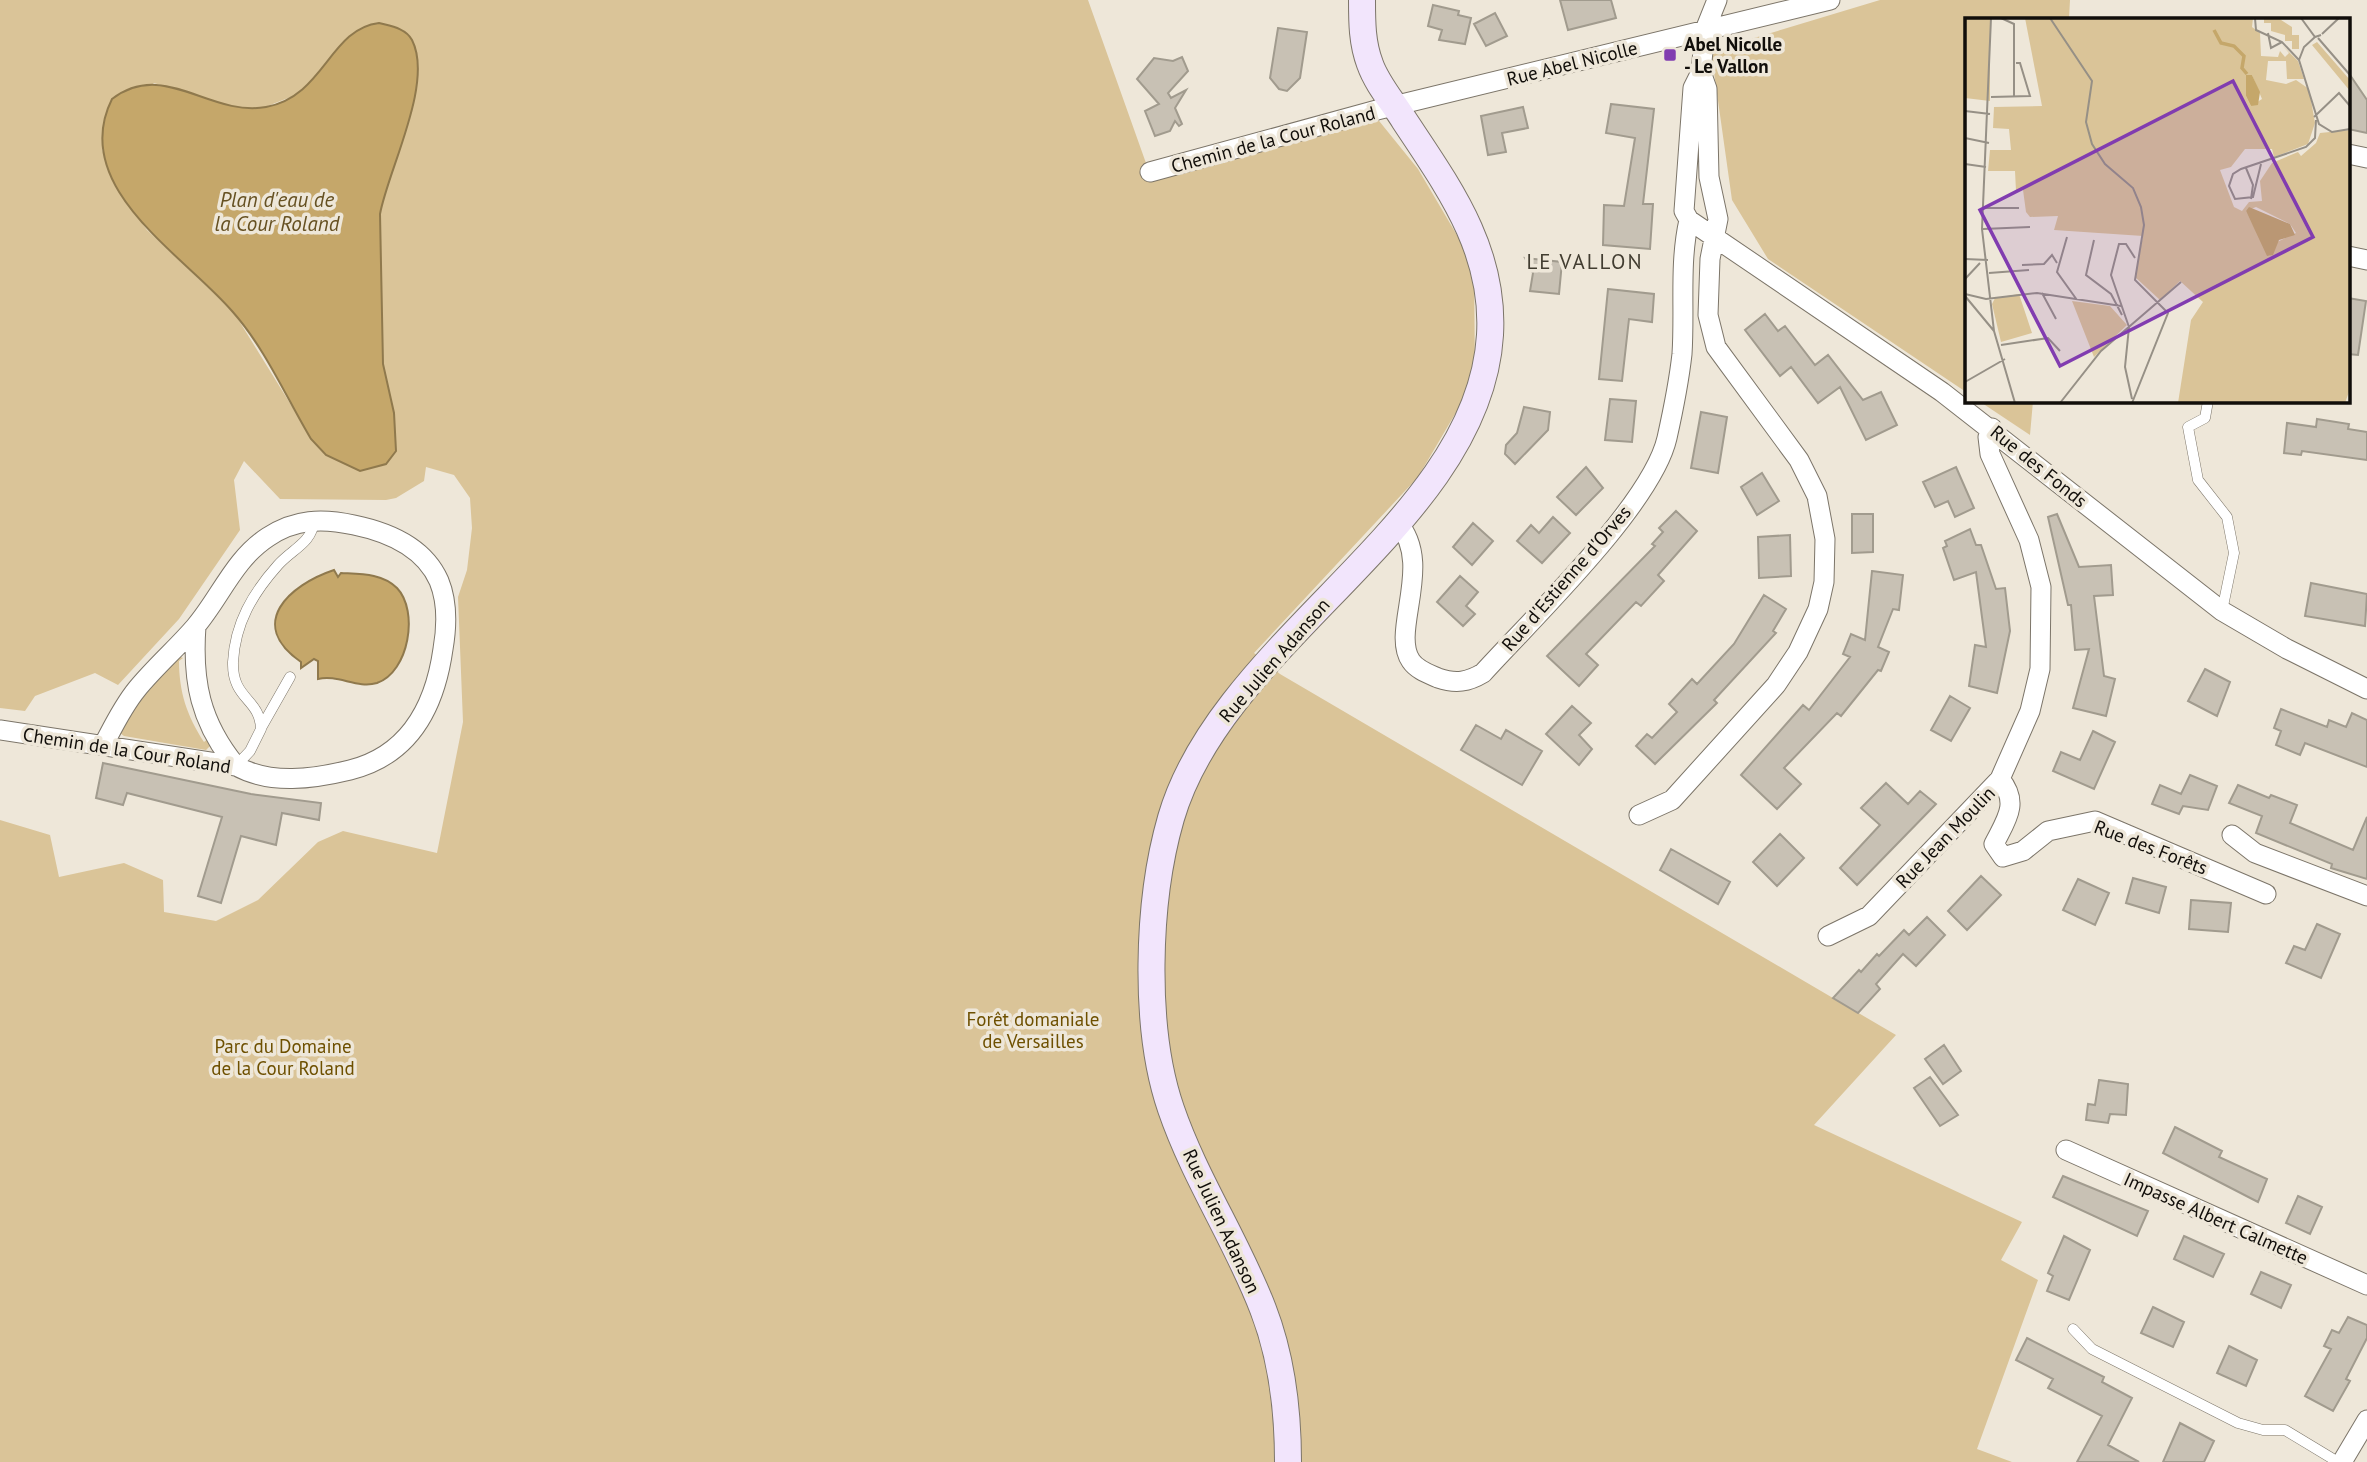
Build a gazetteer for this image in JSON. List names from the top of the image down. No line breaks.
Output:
{"streets":{"main road":["Rue Julien Adanson"],"street":["Rue Abel Nicolle","Chemin de la Cour Roland","Rue des Fonds","Rue d'Estienne d'Orves","Rue Jean Moulin","Rue des Forêts","Impasse Albert Calmette"]},"crossings":[["Rue Abel Nicolle","Chemin de la Cour Roland"],["Rue Abel Nicolle","Rue Julien Adanson"],["Chemin de la Cour Roland","Rue Julien Adanson"],["Rue des Fonds","Rue d'Estienne d'Orves"],["Rue des Fonds","Rue Jean Moulin"],["Rue d'Estienne d'Orves","Rue Julien Adanson"],["Rue Jean Moulin","Rue des Forêts"]],"districts":["LE VALLON"],"water":["Plan d'eau de la Cour Roland"],"parks":["Forêt domaniale de Versailles","Parc du Domaine de la Cour Roland"],"places":{"transit":["Abel Nicolle - Le Vallon"]}}
